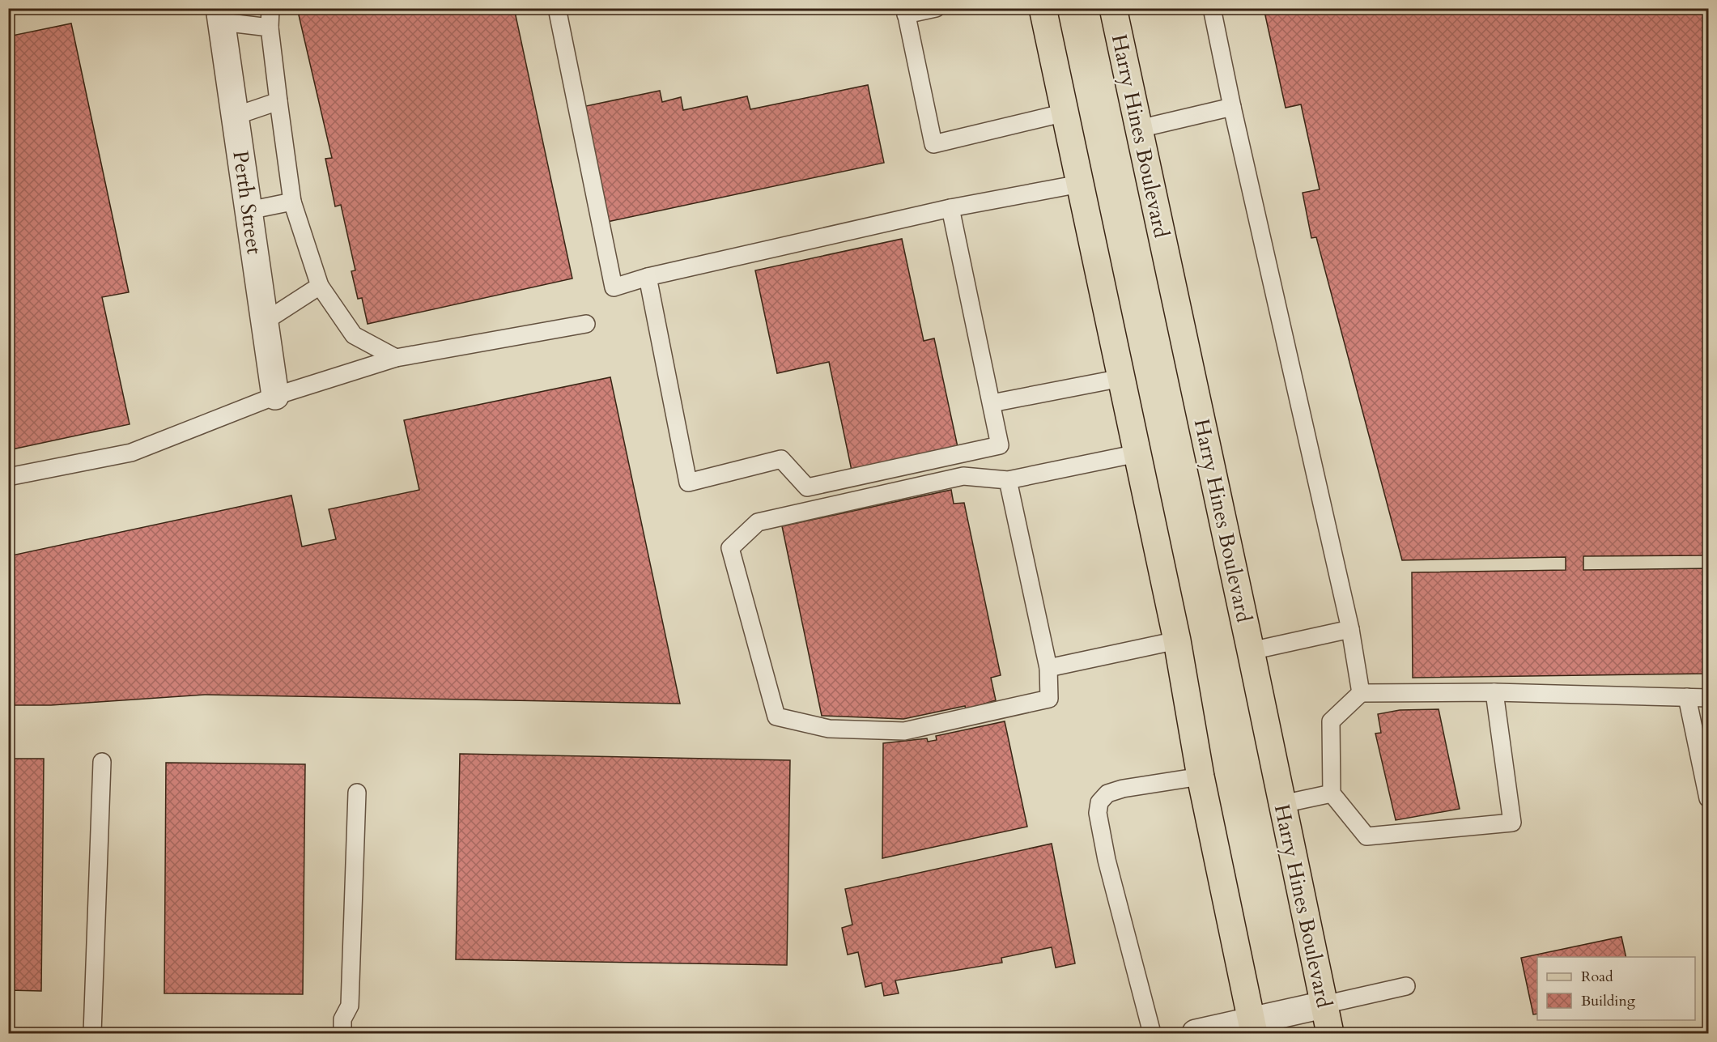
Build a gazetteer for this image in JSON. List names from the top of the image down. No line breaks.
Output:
{"streets":{"main road":["Harry Hines Boulevard"],"street":["Perth Street"]},"legend":["Road","Building"]}
